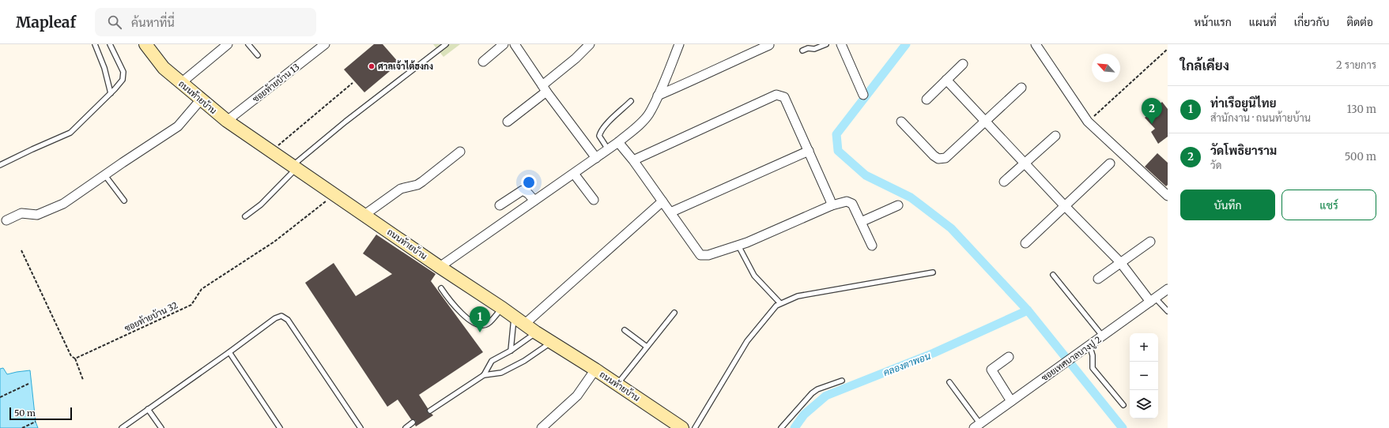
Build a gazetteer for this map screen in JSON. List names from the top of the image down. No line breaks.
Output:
{"streets":{"street":["ซอยท้ายบ้าน 13","ถนนท้ายบ้าน","ซอยเทศบาลบางปู 2"],"path":["ซอยท้ายบ้าน 32"]},"crossings":[["ซอยท้ายบ้าน 13","ถนนท้ายบ้าน"]],"water":["คลองตาพอน"],"places":["ศาลเจ้าไต้ฮงกง"],"scale_bar":"50 m","north":"top left","page":{"header":"Mapleaf","search":"ค้นหาที่นี่","nav":["หน้าแรก","แผนที่","เกี่ยวกับ","ติดต่อ"],"heading":["ใกล้เคียง","2 รายการ"],"list":[{"mark":"1","name":"ท่าเรือยูนิไทย","note":"สำนักงาน · ถนนท้ายบ้าน","value":"130 m"},{"mark":"2","name":"วัดโพธิยาราม","note":"วัด","value":"500 m"}],"pins":["2","1"],"buttons":["บันทึก","แชร์"],"map_buttons":["+","−"],"scale":"50 m"}}
